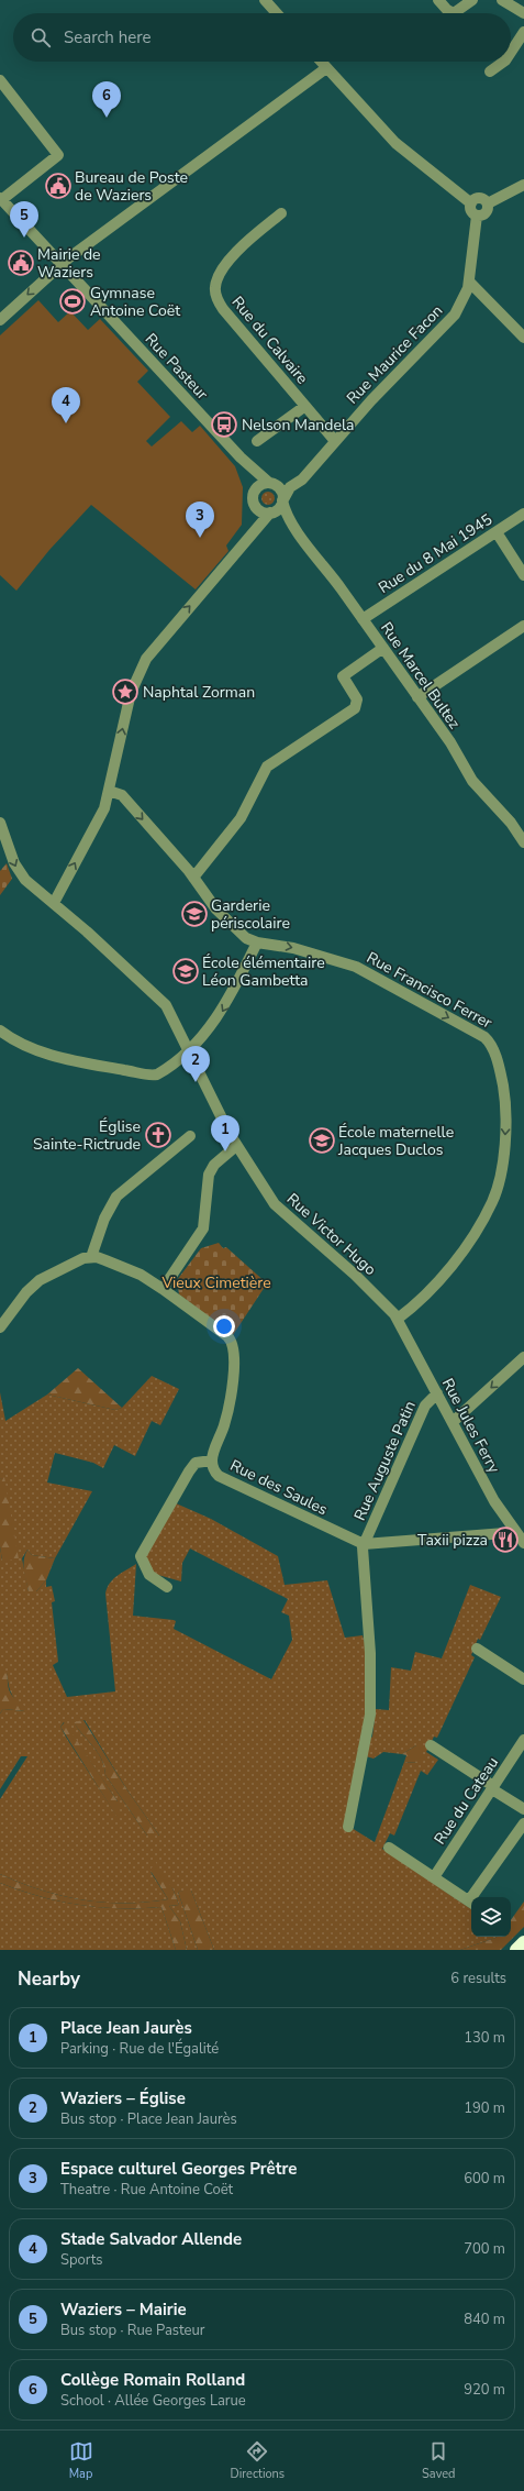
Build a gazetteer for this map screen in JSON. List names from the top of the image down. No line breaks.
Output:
{"streets":{"street":["Rue du Calvaire","Rue Maurice Facon","Rue Pasteur","Rue du 8 Mai 1945","Rue Marcel Bultez","Rue Francisco Ferrer","Rue Victor Hugo","Rue Jules Ferry","Rue Auguste Patin","Rue des Saules","Rue du Cateau"]},"crossings":[["Rue du Calvaire","Rue Maurice Facon"],["Rue Maurice Facon","Rue Pasteur"],["Rue Maurice Facon","Rue Marcel Bultez"],["Rue Pasteur","Rue Marcel Bultez"],["Rue du 8 Mai 1945","Rue Marcel Bultez"],["Rue Francisco Ferrer","Rue Victor Hugo"],["Rue Francisco Ferrer","Rue Jules Ferry"],["Rue Victor Hugo","Rue Jules Ferry"],["Rue Jules Ferry","Rue Auguste Patin"],["Rue Auguste Patin","Rue des Saules"]],"parks":["Vieux Cimetière"],"places":{"public building":["Bureau de Poste de Waziers","Mairie de Waziers"],"sports":["Gymnase Antoine Coët"],"bus stop":["Nelson Mandela"],"place":["Naphtal Zorman"],"school or university":["Garderie périscolaire","École élémentaire Léon Gambetta","École maternelle Jacques Duclos"],"church":["Église Sainte-Rictrude"],"restaurant":["Taxii pizza"]},"page":{"search":"Search here","pins":["6","5","4","3","2","1"],"heading":["Nearby","6 results"],"list":[{"mark":"1","name":"Place Jean Jaurès","note":"Parking · Rue de l'Égalité","value":"130 m"},{"mark":"2","name":"Waziers – Église","note":"Bus stop · Place Jean Jaurès","value":"190 m"},{"mark":"3","name":"Espace culturel Georges Prêtre","note":"Theatre · Rue Antoine Coët","value":"600 m"},{"mark":"4","name":"Stade Salvador Allende","note":"Sports","value":"700 m"},{"mark":"5","name":"Waziers – Mairie","note":"Bus stop · Rue Pasteur","value":"840 m"},{"mark":"6","name":"Collège Romain Rolland","note":"School · Allée Georges Larue","value":"920 m"}],"nav":["Map","Directions","Saved"]}}
